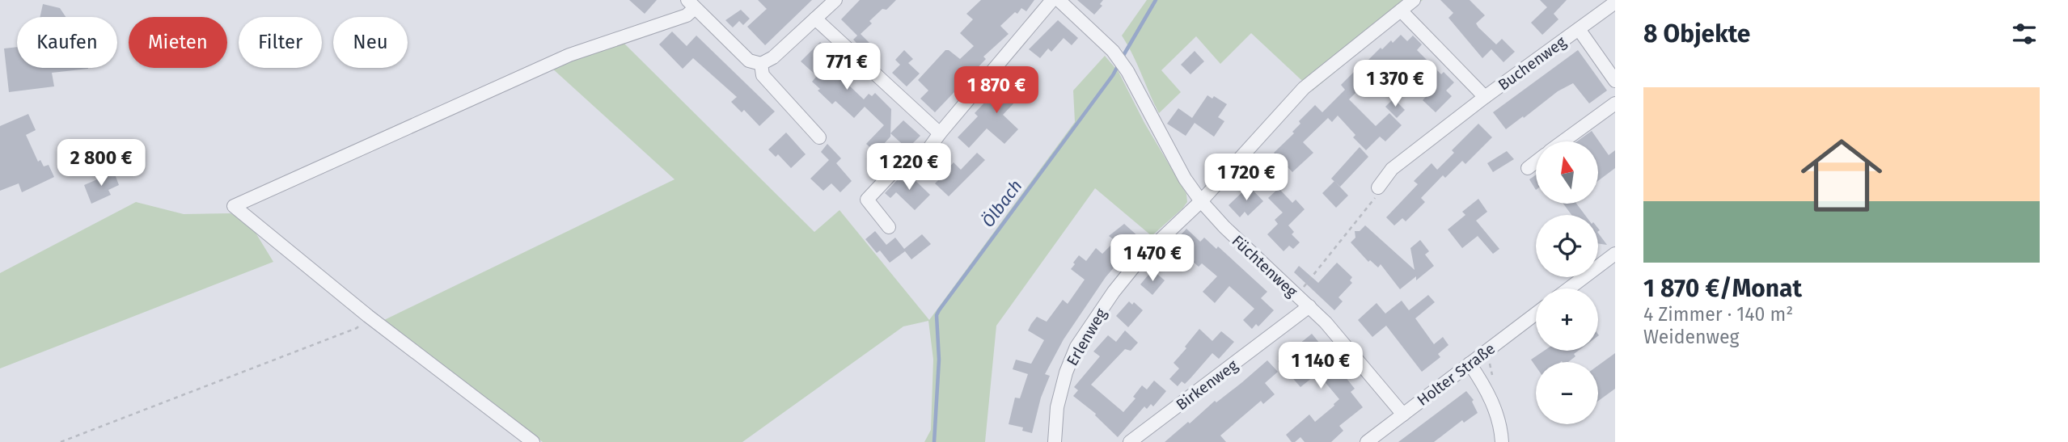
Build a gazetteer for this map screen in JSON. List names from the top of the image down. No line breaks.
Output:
{"streets":{"street":["Buchenweg","Füchtenweg","Erlenweg","Holter Straße","Birkenweg"]},"crossings":[["Buchenweg","Erlenweg"],["Füchtenweg","Erlenweg"],["Füchtenweg","Holter Straße"],["Füchtenweg","Birkenweg"]],"water":["Ölbach"],"north":"top","page":{"heading":"8 Objekte","chip":["Kaufen","Mieten","Filter","Neu"],"price":["771 €","1 370 €","1 870 €","2 800 €","1 220 €","1 720 €","1 470 €","1 140 €"],"list":[{"name":"1 870 €/Monat","note":"4 Zimmer · 140 m² · Weidenweg"}],"map_buttons":["+","−"]}}
